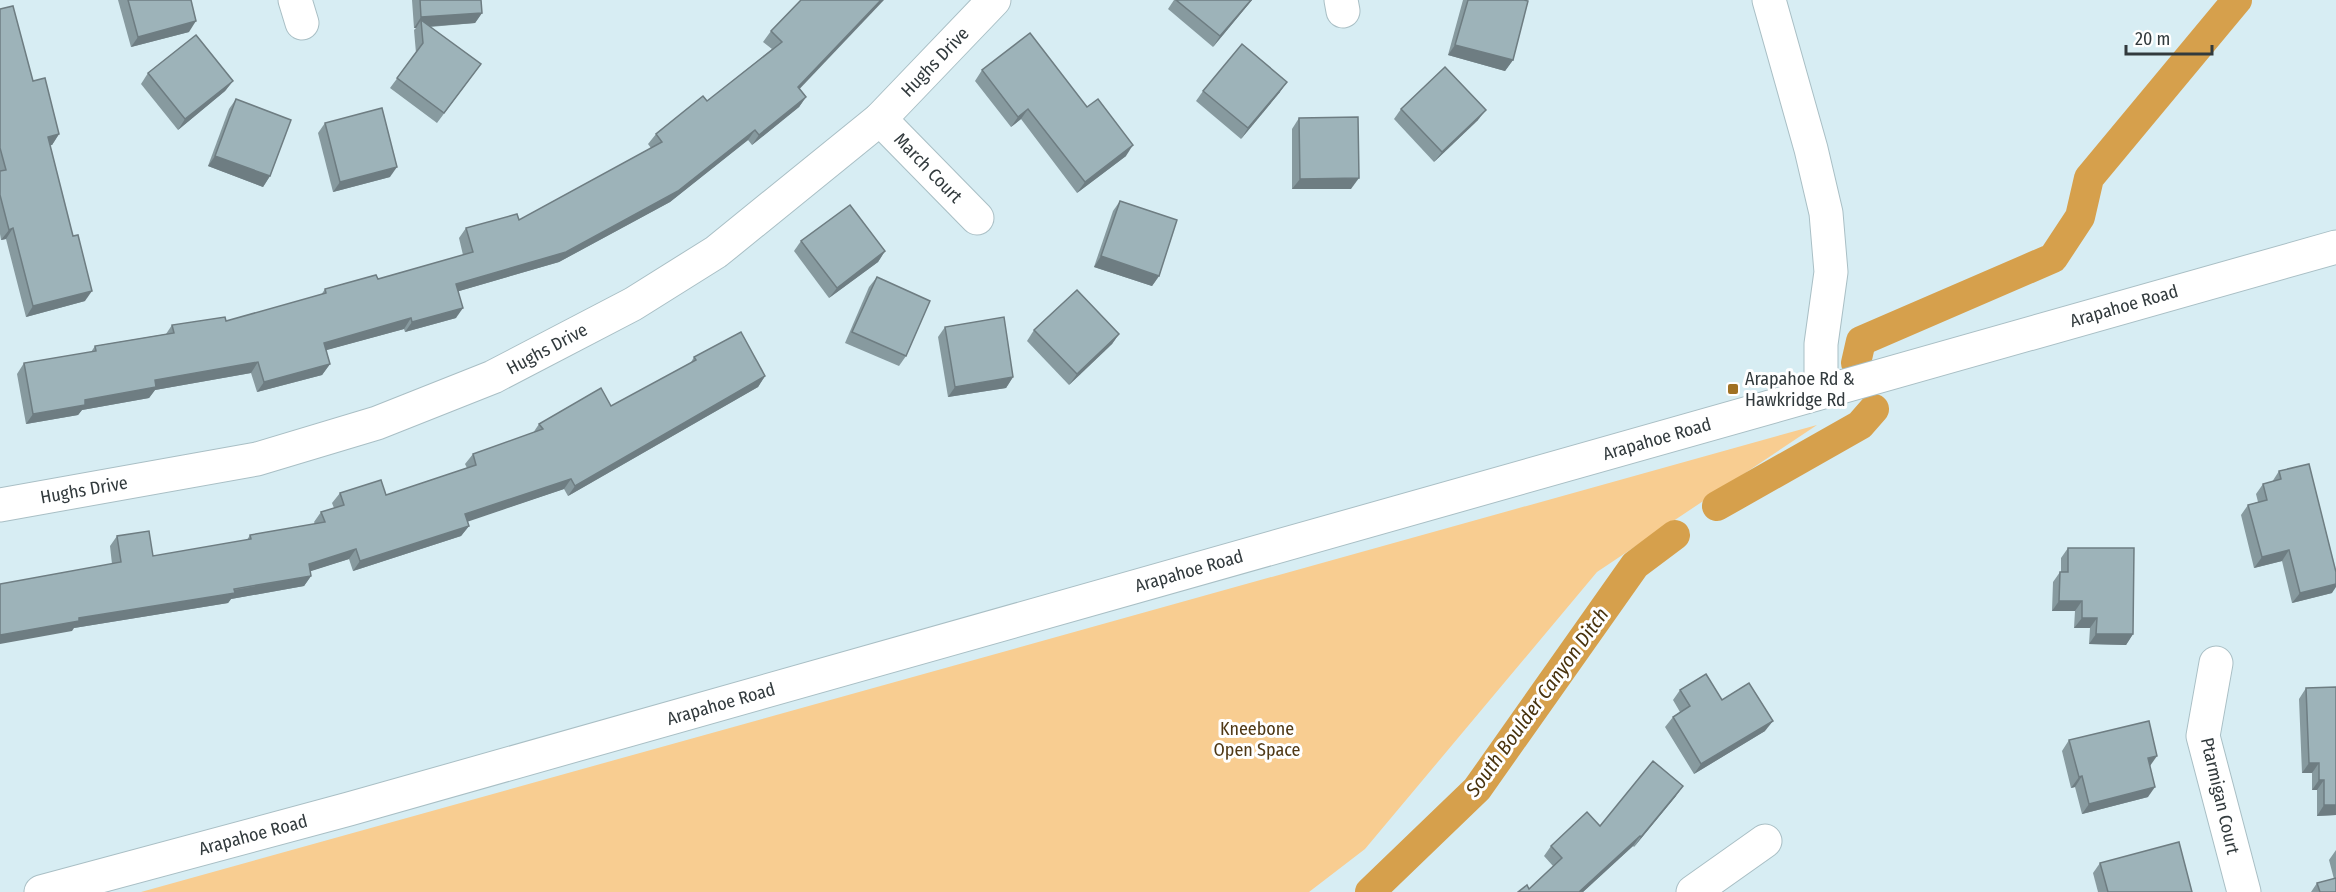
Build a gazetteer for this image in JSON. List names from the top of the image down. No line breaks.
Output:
{"streets":{"main road":["Hughs Drive","March Court","Arapahoe Road","Ptarmigan Court"]},"crossings":[["Hughs Drive","March Court"]],"water":["South Boulder Canyon Ditch"],"parks":["Kneebone Open Space"],"places":{"transit":["Arapahoe Rd & Hawkridge Rd"]},"scale_bar":"20 m"}
